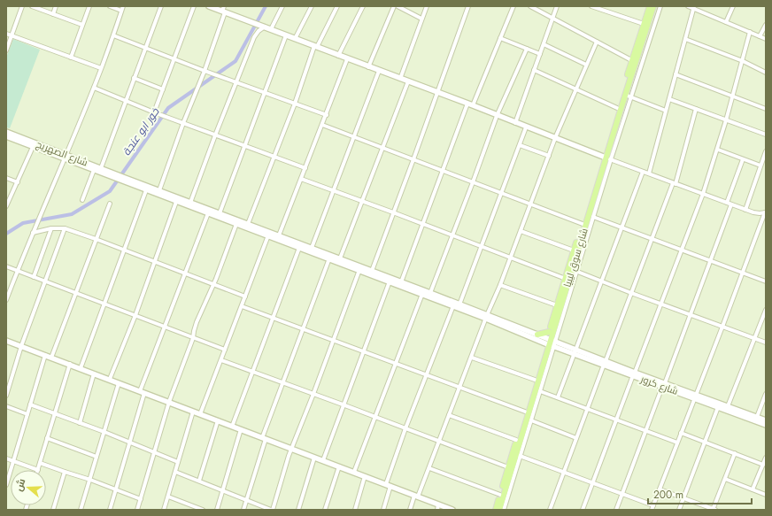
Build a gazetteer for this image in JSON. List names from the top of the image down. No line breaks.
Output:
{"streets":{"main road":["شارع الصهريج","شارع سوق ليبيا","شارع كرور"]},"crossings":[["شارع سوق ليبيا","شارع كرور"]],"water":["خور ابو عنجة"],"scale_bar":"200 m","north":"left"}
